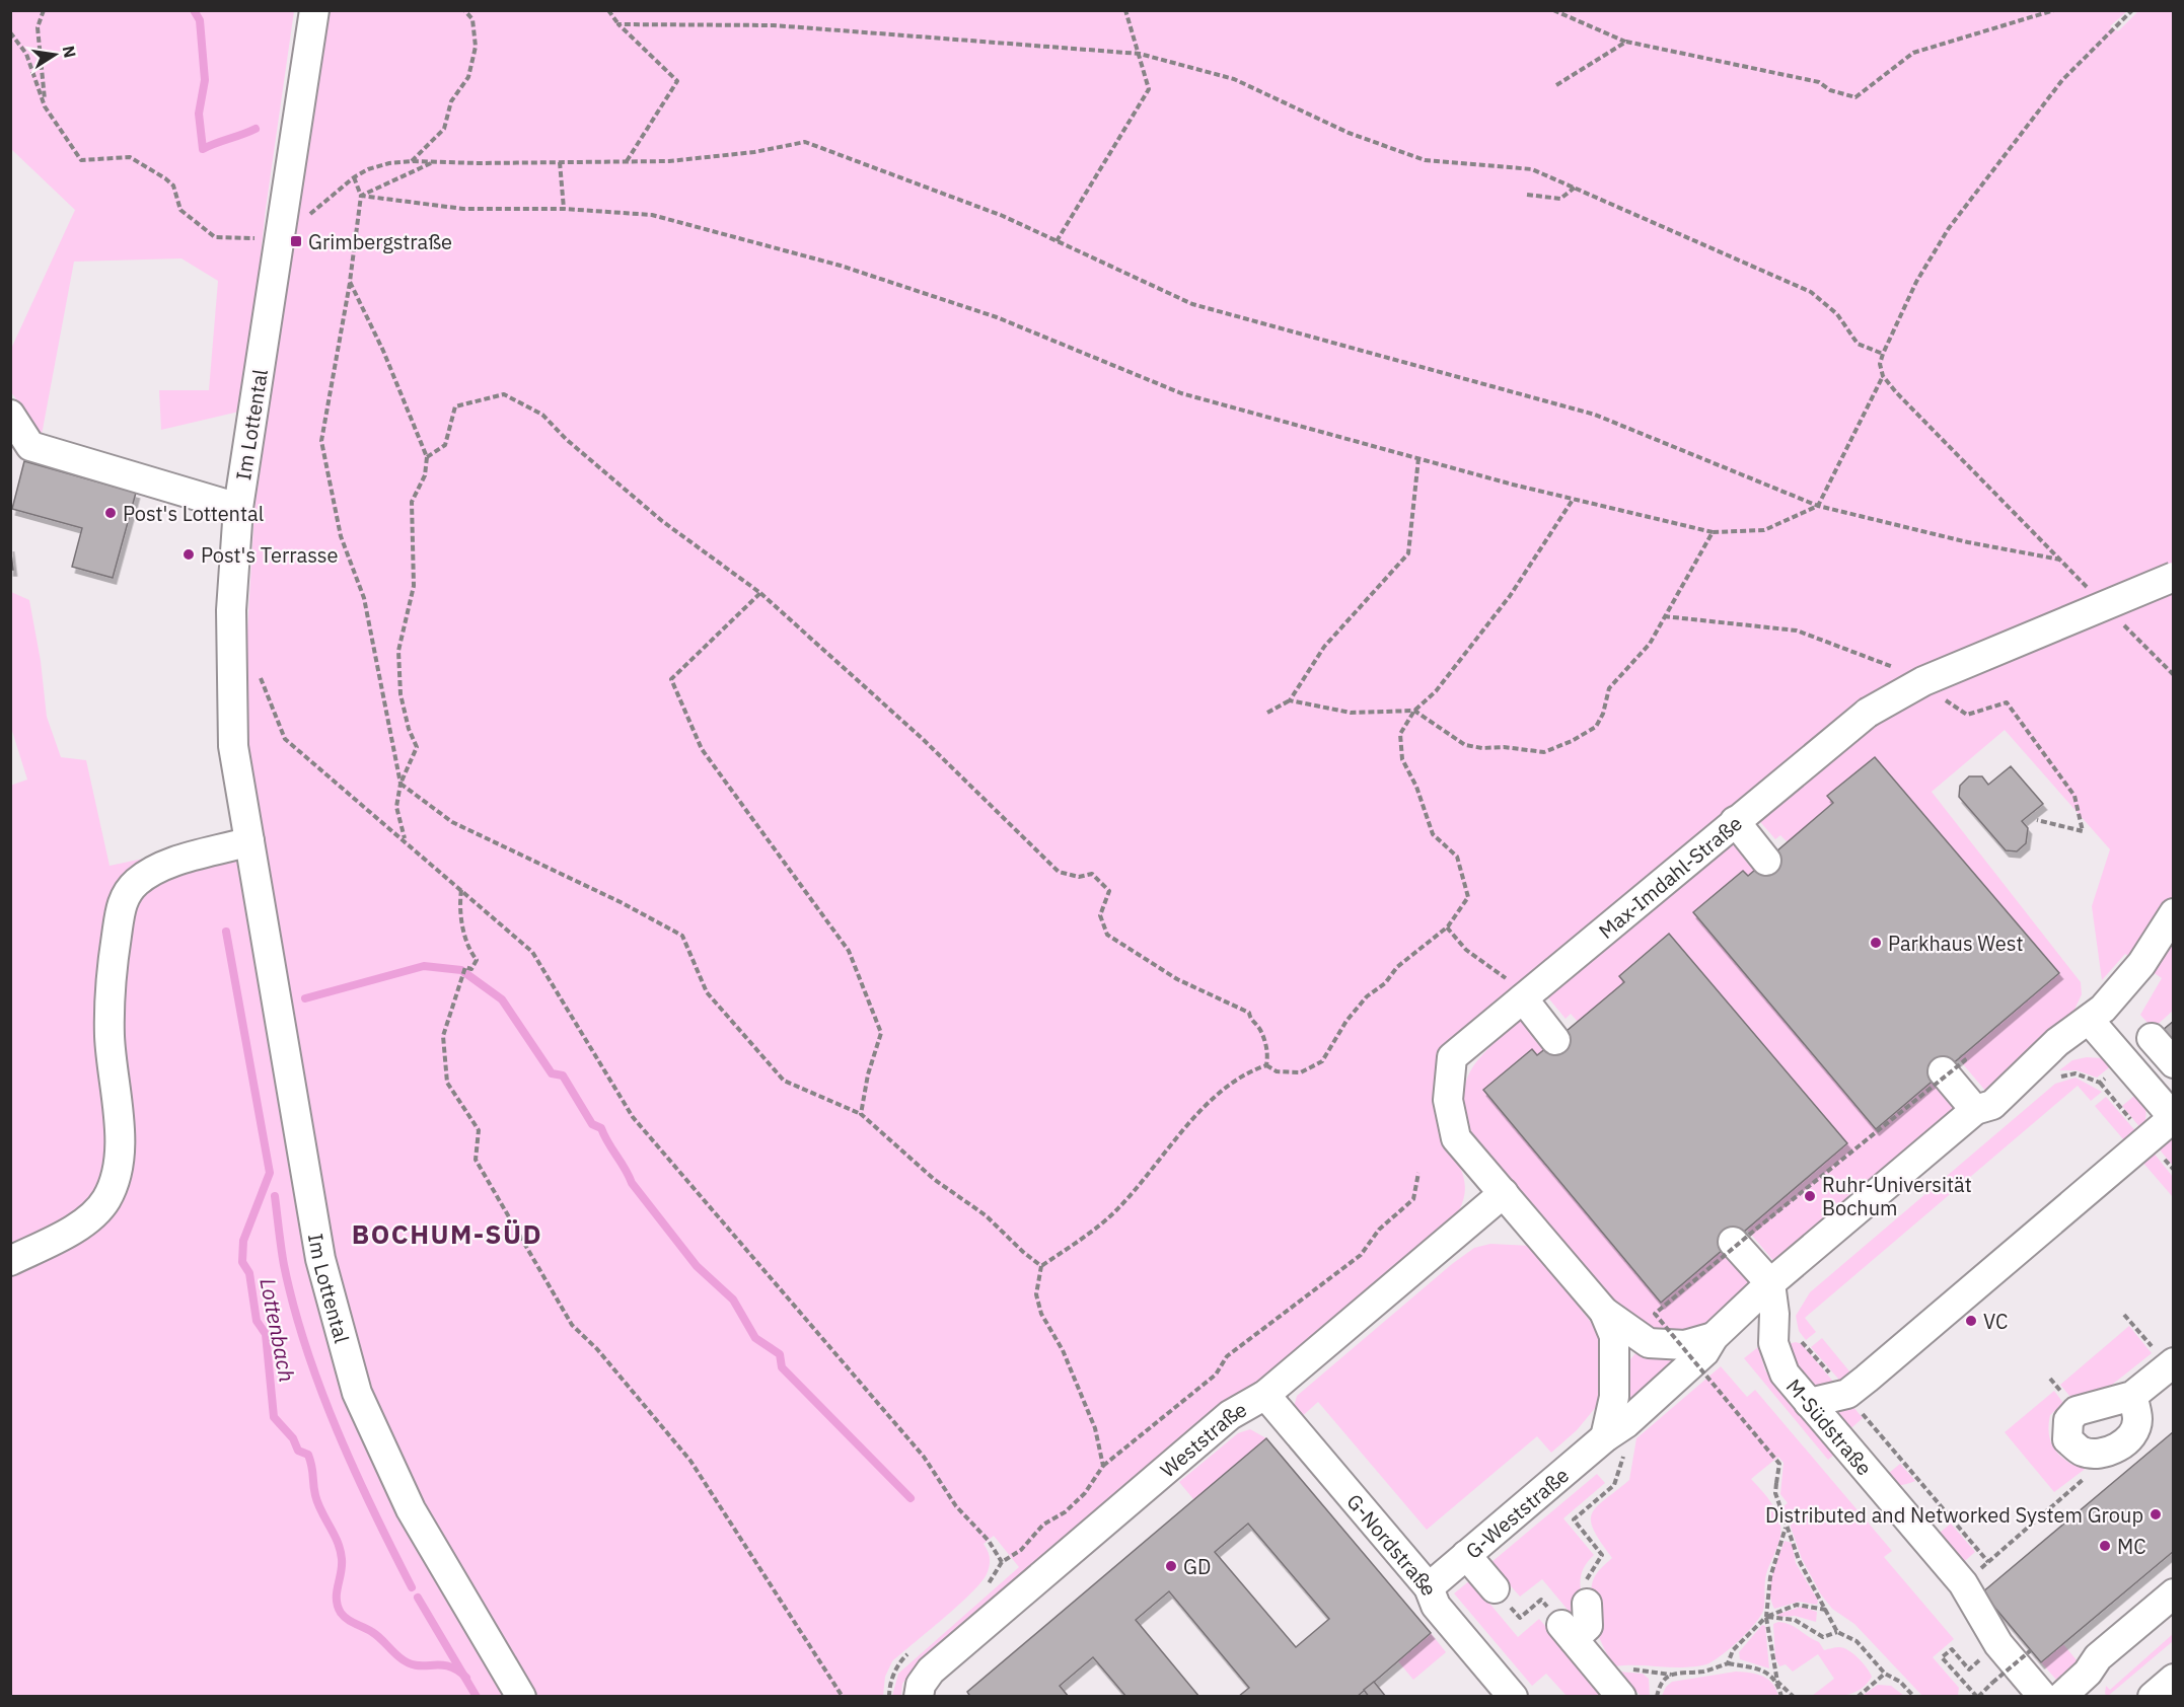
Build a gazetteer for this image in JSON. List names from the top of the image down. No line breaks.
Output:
{"streets":{"street":["Im Lottental","Max-Imdahl-Straße","M-Südstraße","Weststraße","G-Weststraße","G-Nordstraße"]},"crossings":[["Max-Imdahl-Straße","M-Südstraße"],["Max-Imdahl-Straße","Weststraße"],["Max-Imdahl-Straße","G-Weststraße"],["Weststraße","G-Nordstraße"],["G-Weststraße","G-Nordstraße"]],"districts":["BOCHUM-SÜD"],"water":["Lottenbach"],"places":{"transit":["Grimbergstraße"],"other":["Post's Lottental","Post's Terrasse","Parkhaus West","Ruhr-Universität Bochum","VC","Distributed and Networked System Group","MC","GD"]},"north":"right"}
